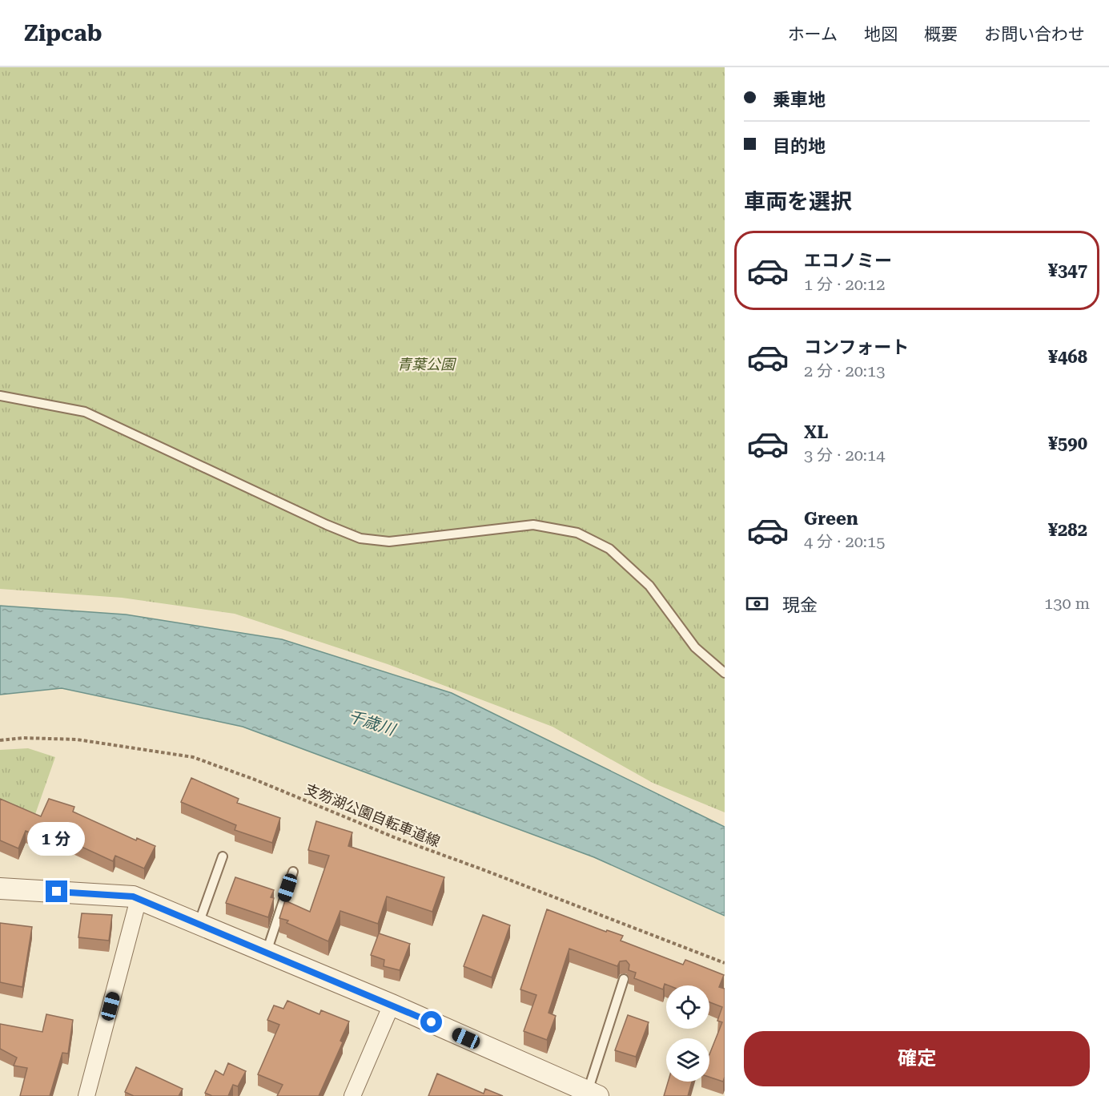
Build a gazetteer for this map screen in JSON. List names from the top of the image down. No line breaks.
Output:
{"streets":{"path":["支笏湖公園自転車道線"]},"water":["千歳川"],"parks":["青葉公園"],"page":{"header":"Zipcab","nav":["ホーム","地図","概要","お問い合わせ"],"banner":["乗車地","目的地"],"heading":"車両を選択","list":[{"name":"エコノミー","note":"1 分 · 20:12","value":"¥347"},{"name":"コンフォート","note":"2 分 · 20:13","value":"¥468"},{"name":"XL","note":"3 分 · 20:14","value":"¥590"},{"name":"Green","note":"4 分 · 20:15","value":"¥282"}],"pay":["現金","130 m"],"bubble":"1 分","buttons":"確定"}}
